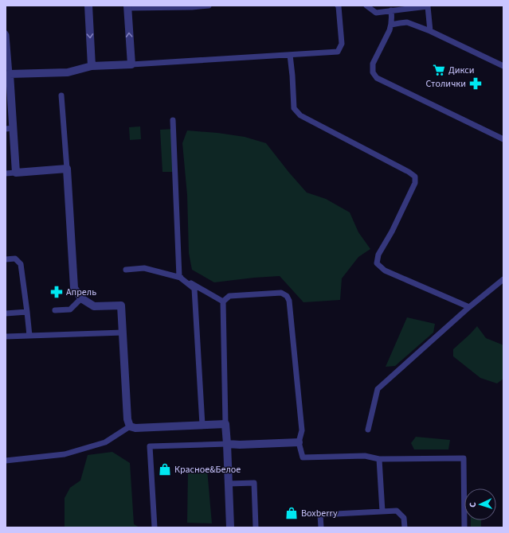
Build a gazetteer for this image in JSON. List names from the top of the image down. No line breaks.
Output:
{"places":{"supermarket":["Дикси"],"pharmacy":["Столички","Апрель"],"shop":["Красное&Белое","Boxberry"]},"north":"left"}
